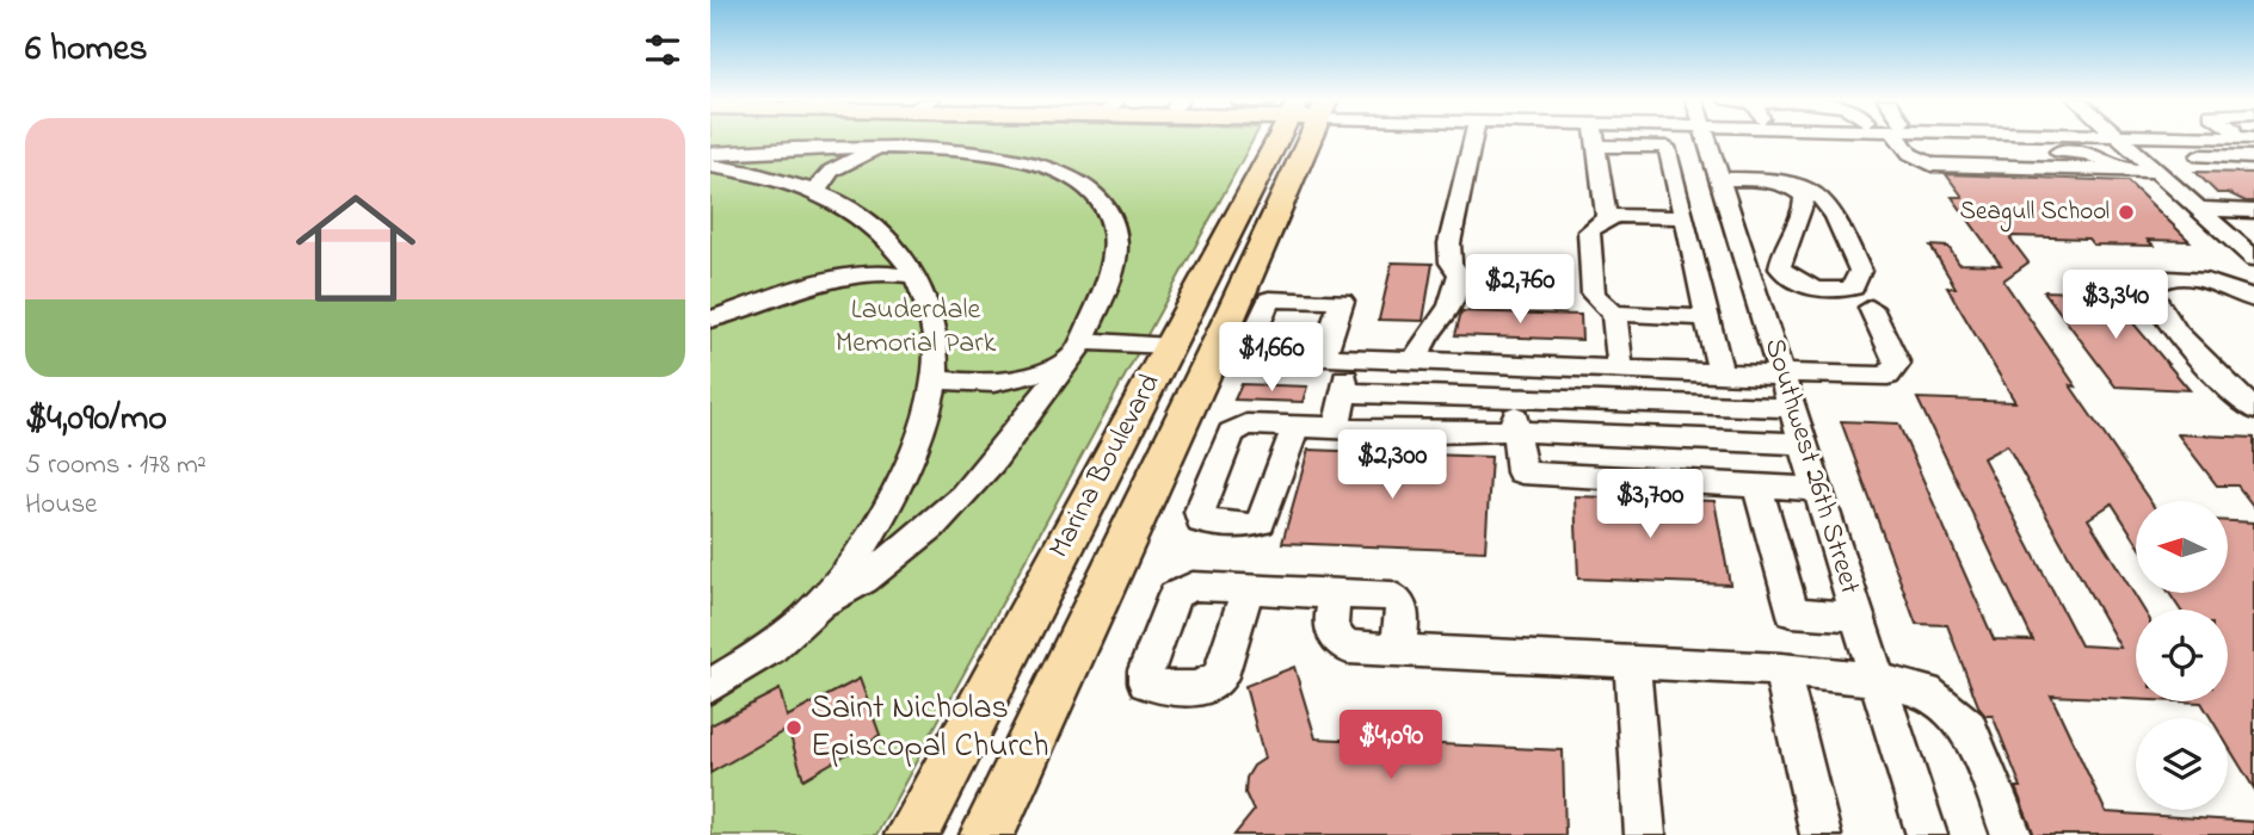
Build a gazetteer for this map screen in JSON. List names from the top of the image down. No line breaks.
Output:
{"streets":{"main road":["Marina Boulevard"],"street":["Southwest 26th Street"]},"parks":["Lauderdale Memorial Park"],"places":["Seagull School","Saint Nicholas Episcopal Church"],"north":"left","page":{"heading":"6 homes","list":[{"name":"$4,090/mo","note":"5 rooms · 178 m² · House"}],"price":["$2,760","$3,340","$1,660","$2,300","$3,700","$4,090"]}}
